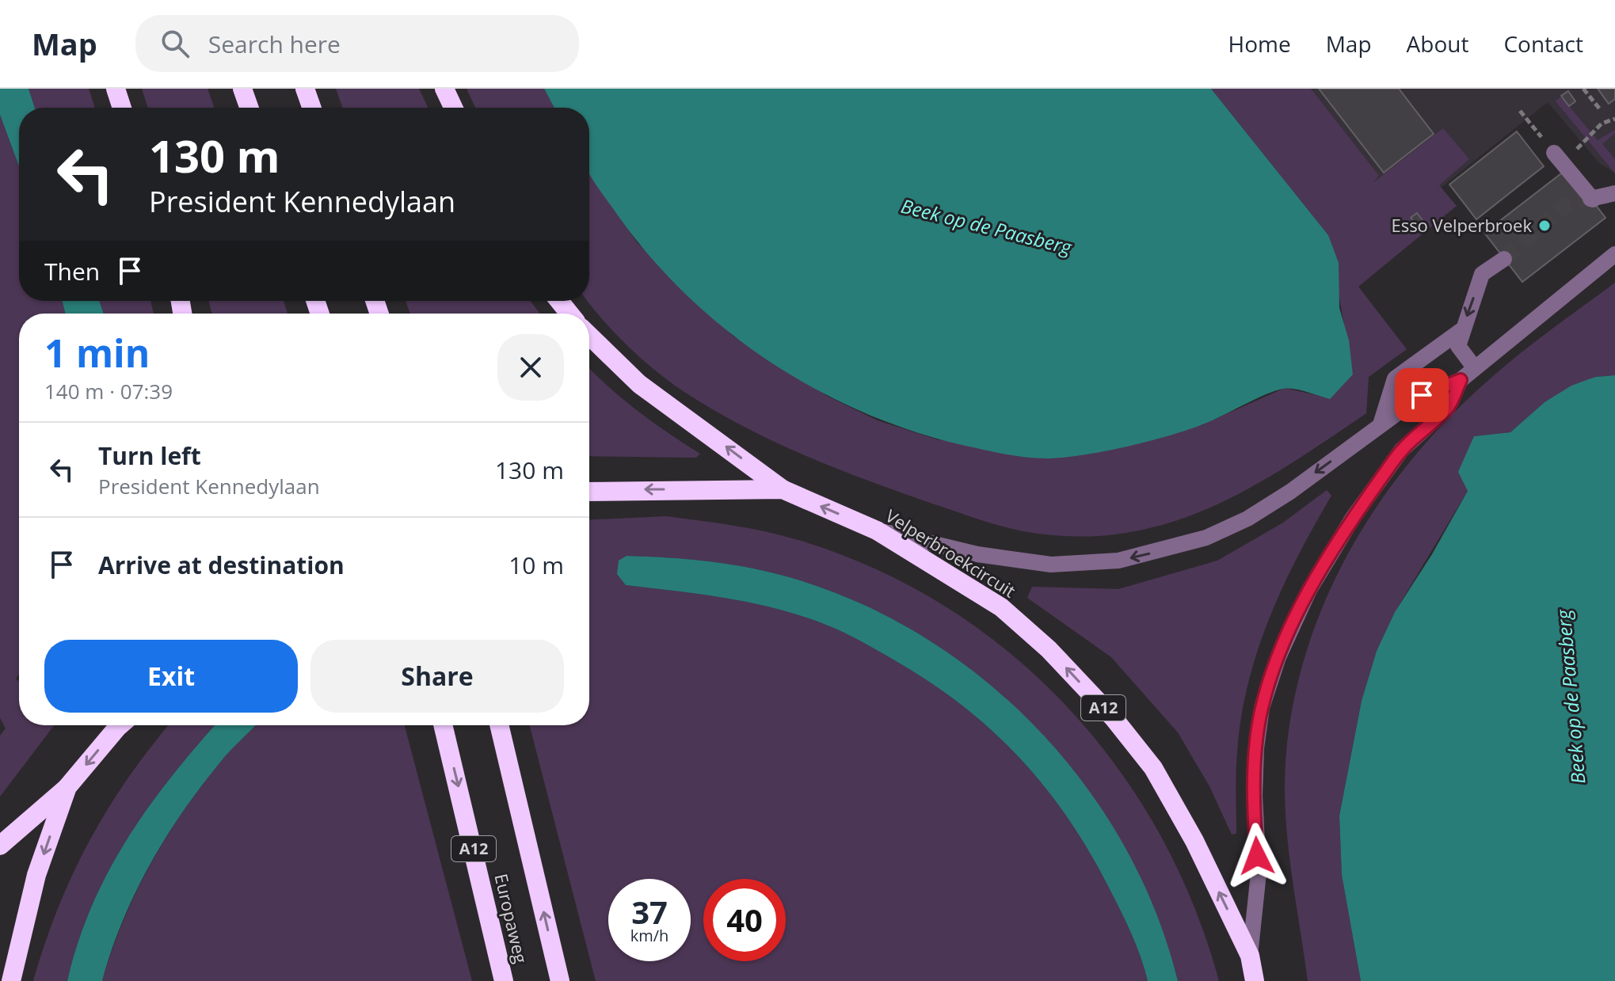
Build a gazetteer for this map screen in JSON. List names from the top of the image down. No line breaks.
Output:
{"streets":{"highway":["Velperbroekcircuit","A12","Europaweg"]},"crossings":[["Velperbroekcircuit","A12"]],"one_way":["Velperbroekcircuit"],"water":["Beek op de Paasberg"],"places":["Esso Velperbroek"],"page":{"header":"Map","search":"Search here","nav":["Home","Map","About","Contact"],"turn":["130 m","President Kennedylaan"],"then":"Then","heading":["1 min","140 m · 07:39"],"list":[{"name":"Turn left","note":"President Kennedylaan","value":"130 m"},{"name":"Arrive at destination","value":"10 m"}],"buttons":["Exit","Share"],"speed":"37 km/h","limit":"40"}}
